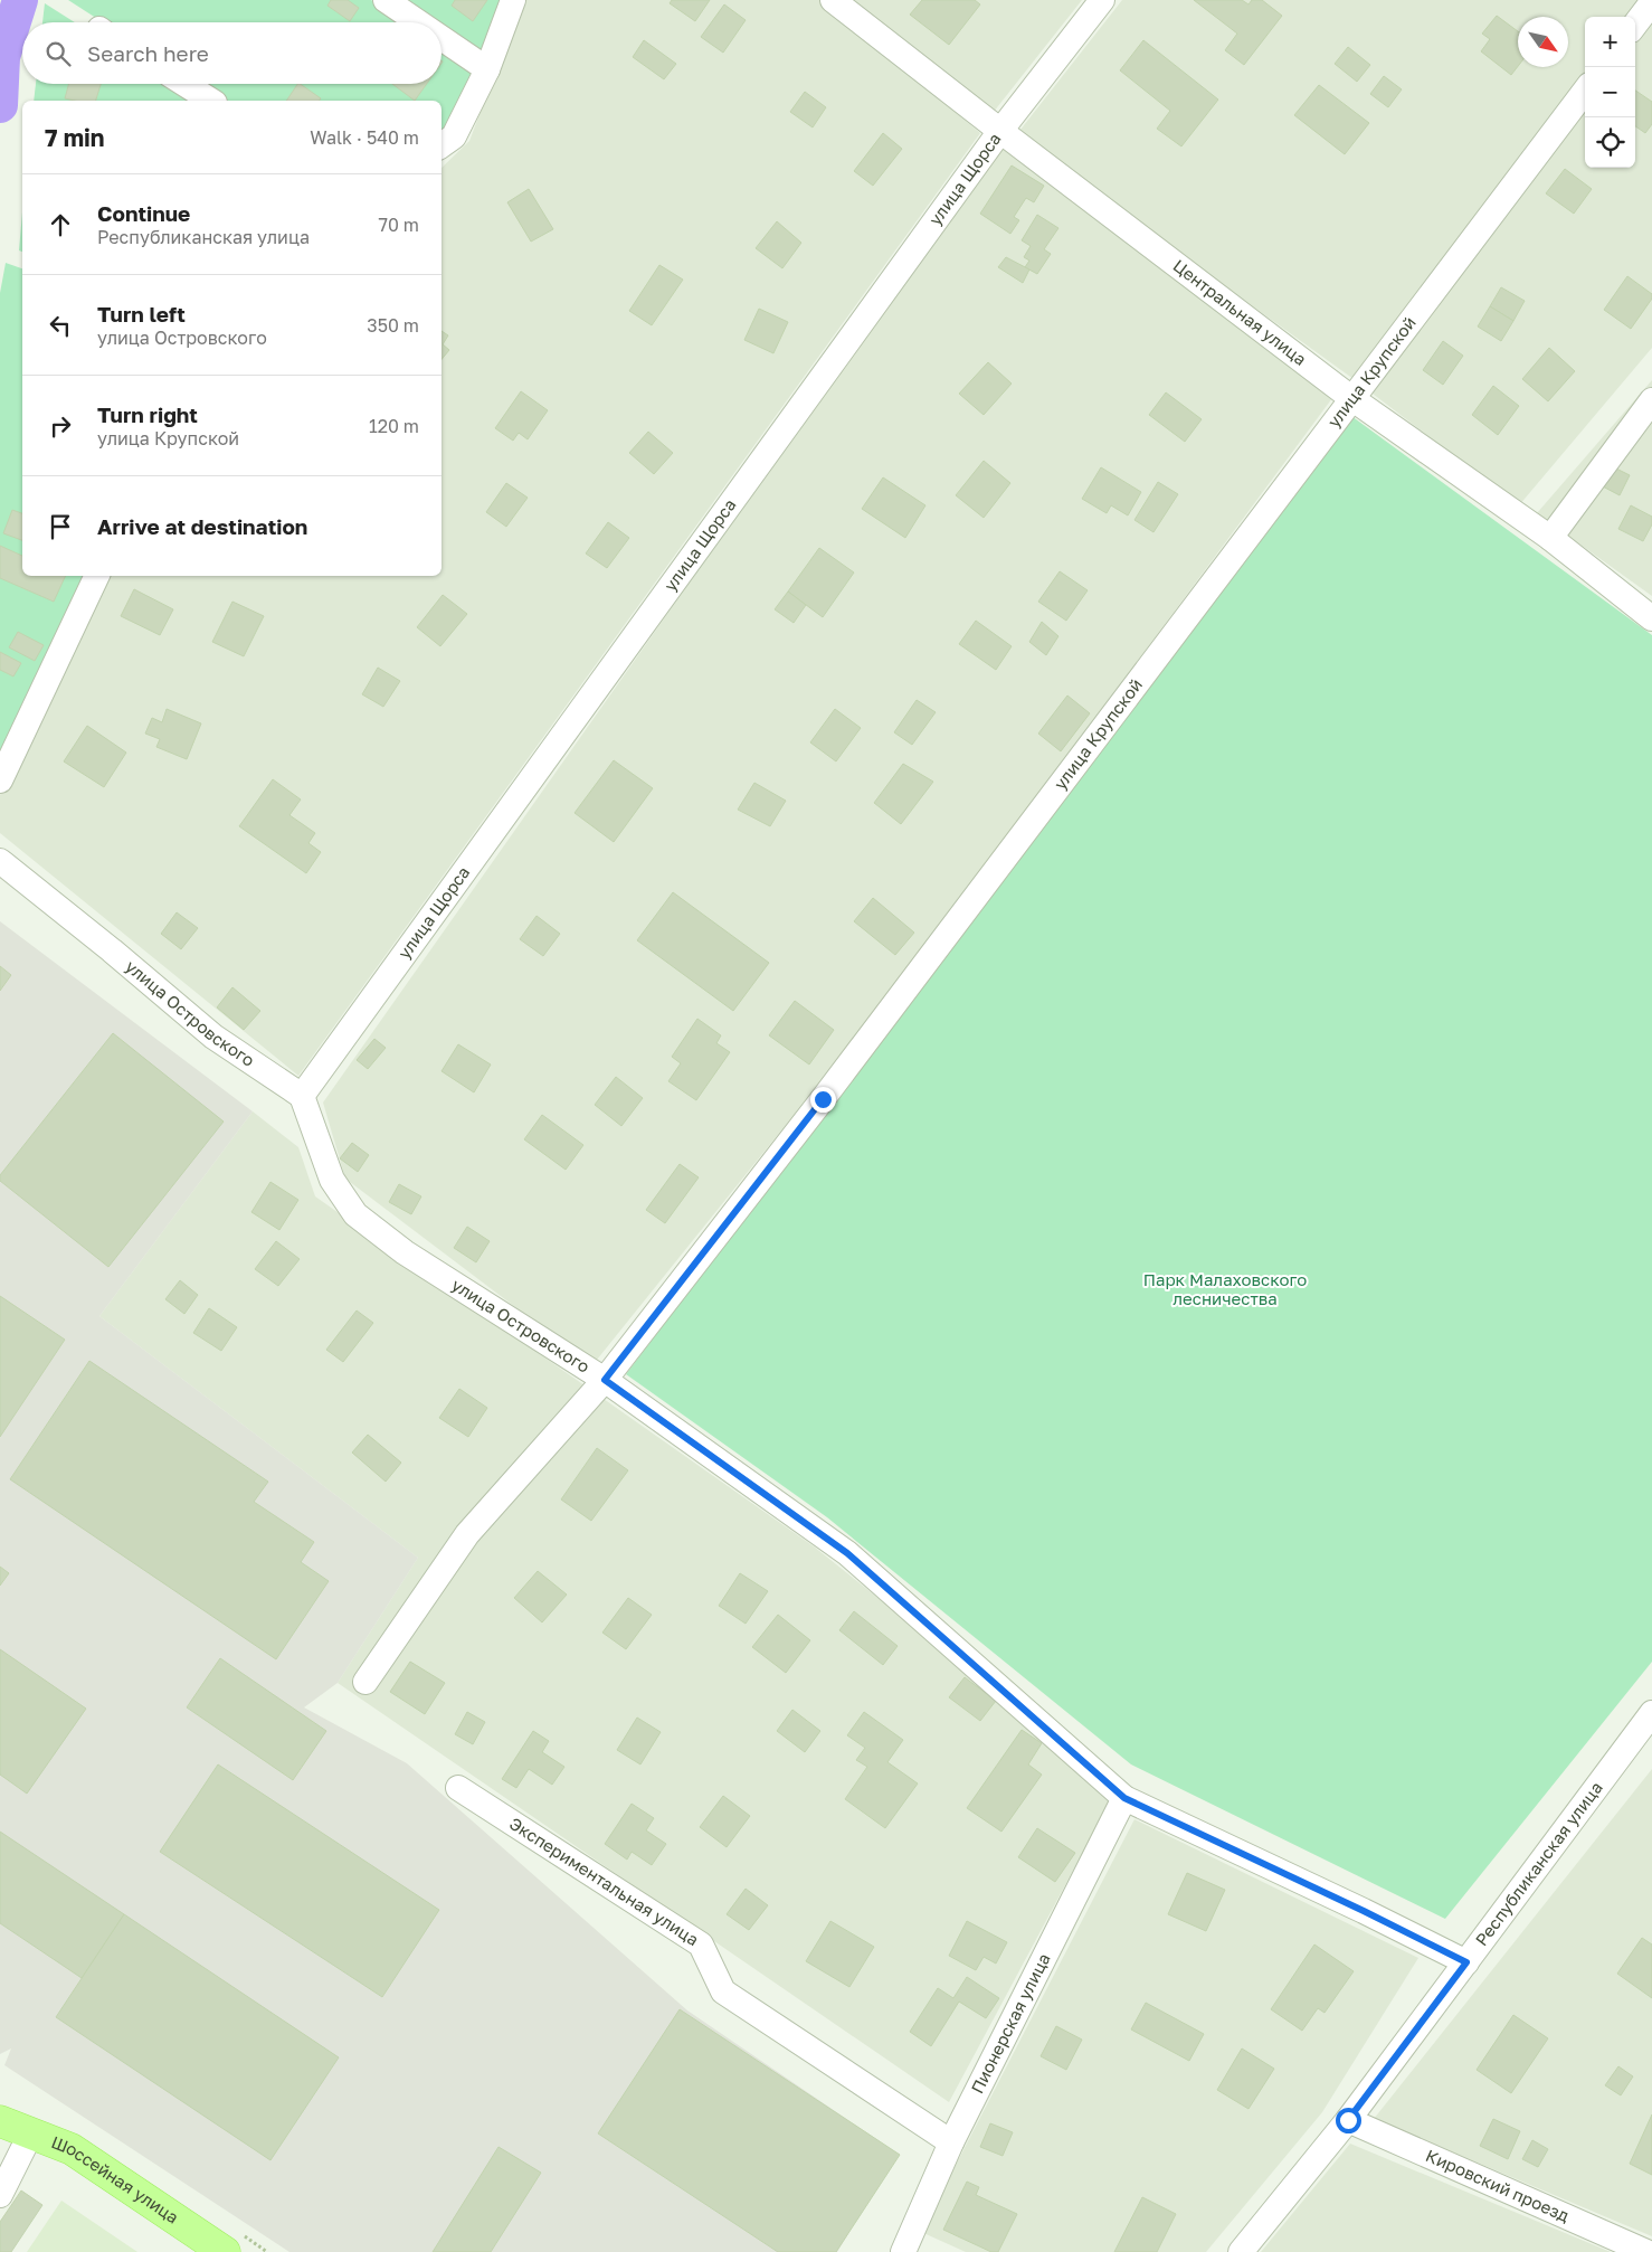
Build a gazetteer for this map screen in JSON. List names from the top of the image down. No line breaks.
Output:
{"streets":{"main road":["Шоссейная улица"],"street":["улица Щорса","Центральная улица","улица Крупской","улица Островского","Республиканская улица","Экспериментальная улица","Пионерская улица","Кировский проезд"]},"crossings":[["улица Щорса","Центральная улица"],["улица Щорса","улица Островского"],["Центральная улица","улица Крупской"],["улица Крупской","улица Островского"],["улица Островского","Республиканская улица"],["улица Островского","Пионерская улица"],["Республиканская улица","Кировский проезд"],["Экспериментальная улица","Пионерская улица"]],"parks":["Парк Малаховского лесничества"],"north":"bottom right","page":{"map_buttons":["+","−"],"search":"Search here","heading":["7 min","Walk · 540 m"],"list":[["Continue","Республиканская улица","70 m"],["Turn left","улица Островского","350 m"],["Turn right","улица Крупской","120 m"],"Arrive at destination"]}}
